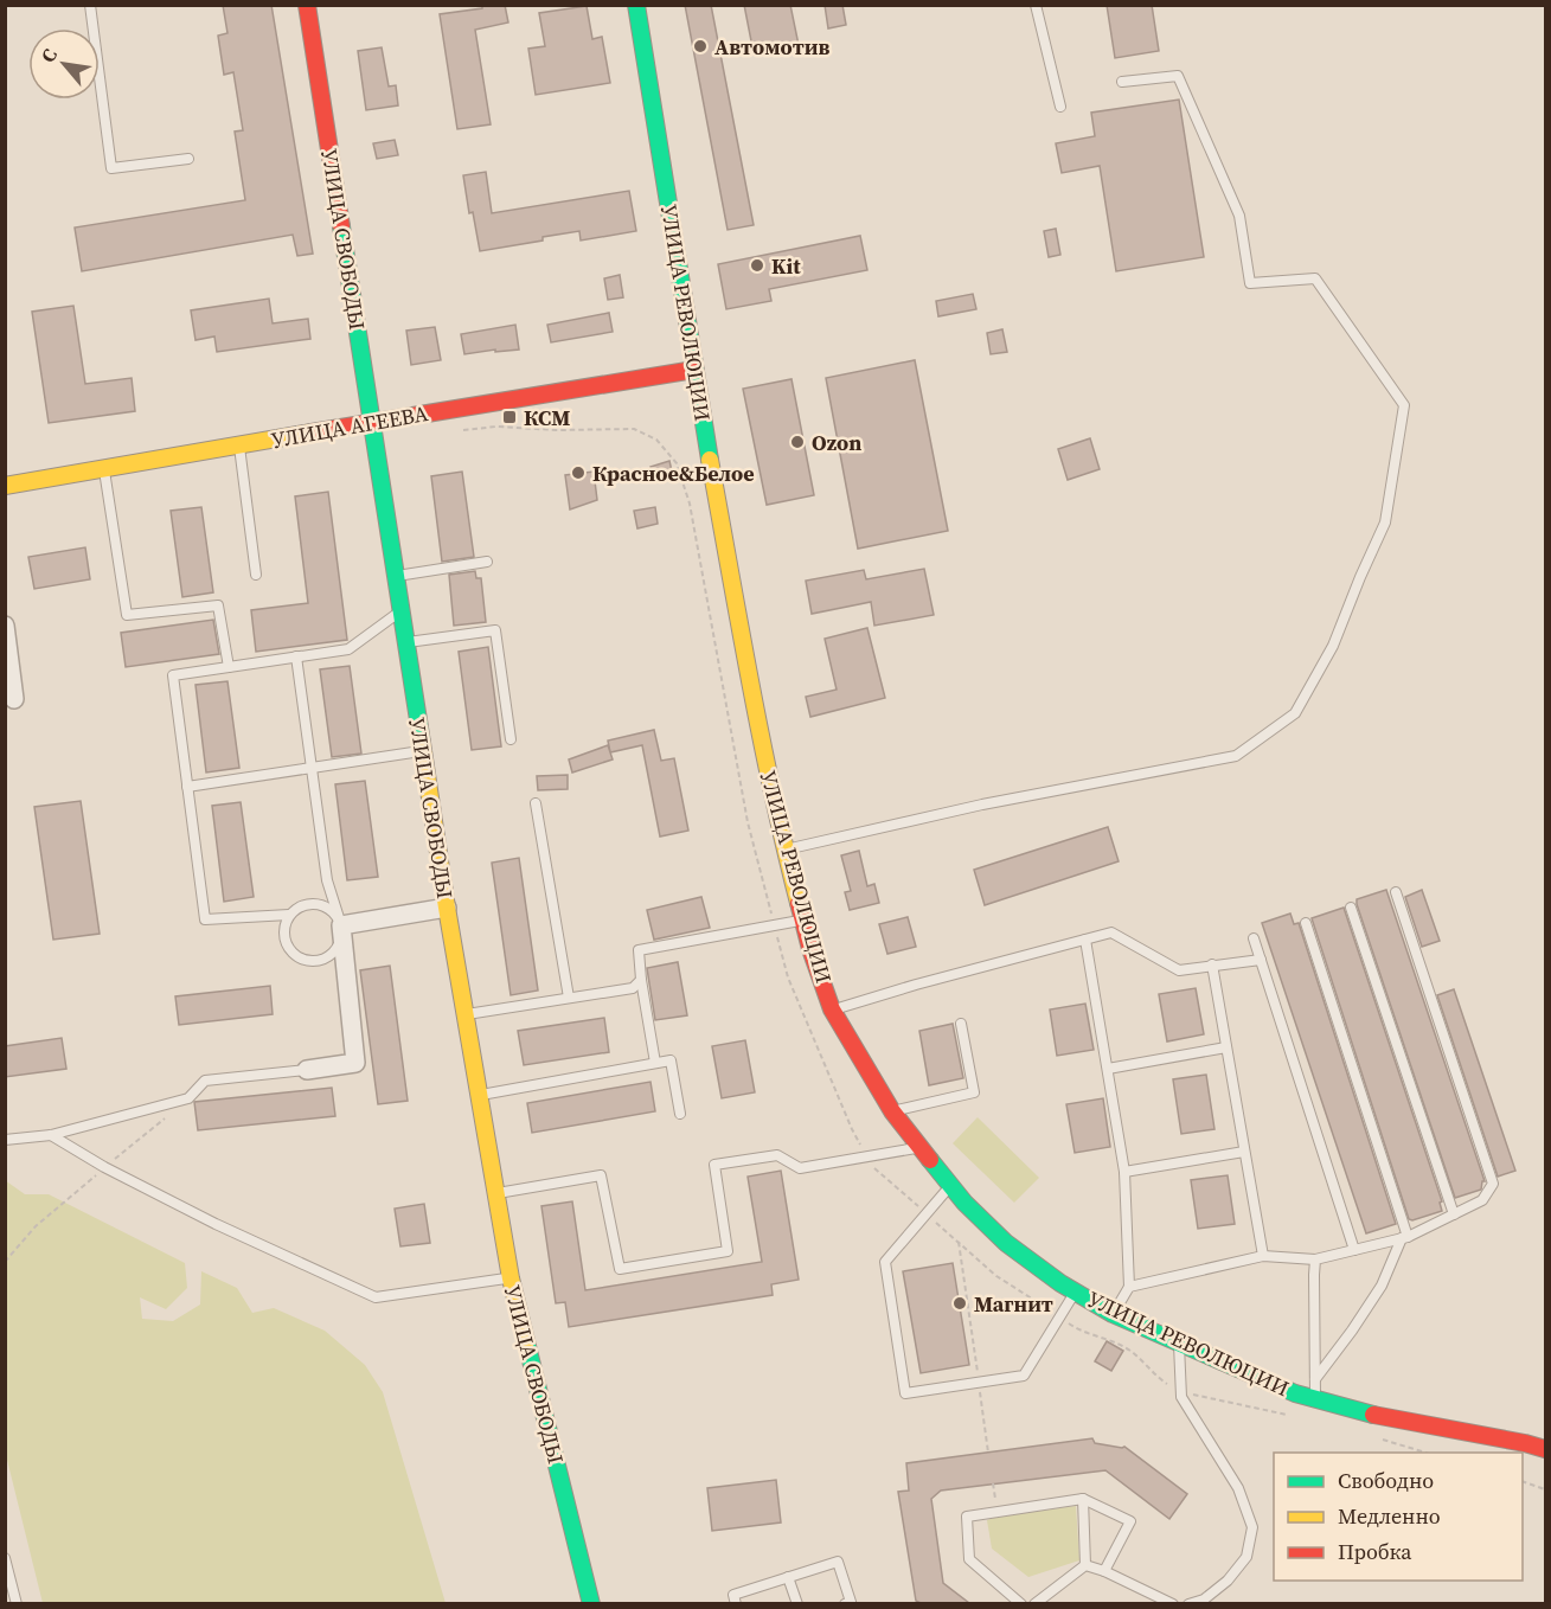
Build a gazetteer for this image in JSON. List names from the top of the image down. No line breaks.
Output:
{"streets":{"street":["УЛИЦА СВОБОДЫ","УЛИЦА РЕВОЛЮЦИИ","УЛИЦА АГЕЕВА"]},"crossings":[["УЛИЦА СВОБОДЫ","УЛИЦА АГЕЕВА"],["УЛИЦА РЕВОЛЮЦИИ","УЛИЦА АГЕЕВА"]],"places":{"other":["Автомотив","Kit","Ozon","Красное&Белое","Магнит"],"transit":["КСМ"]},"legend":["Свободно","Медленно","Пробка"],"north":"top left"}
